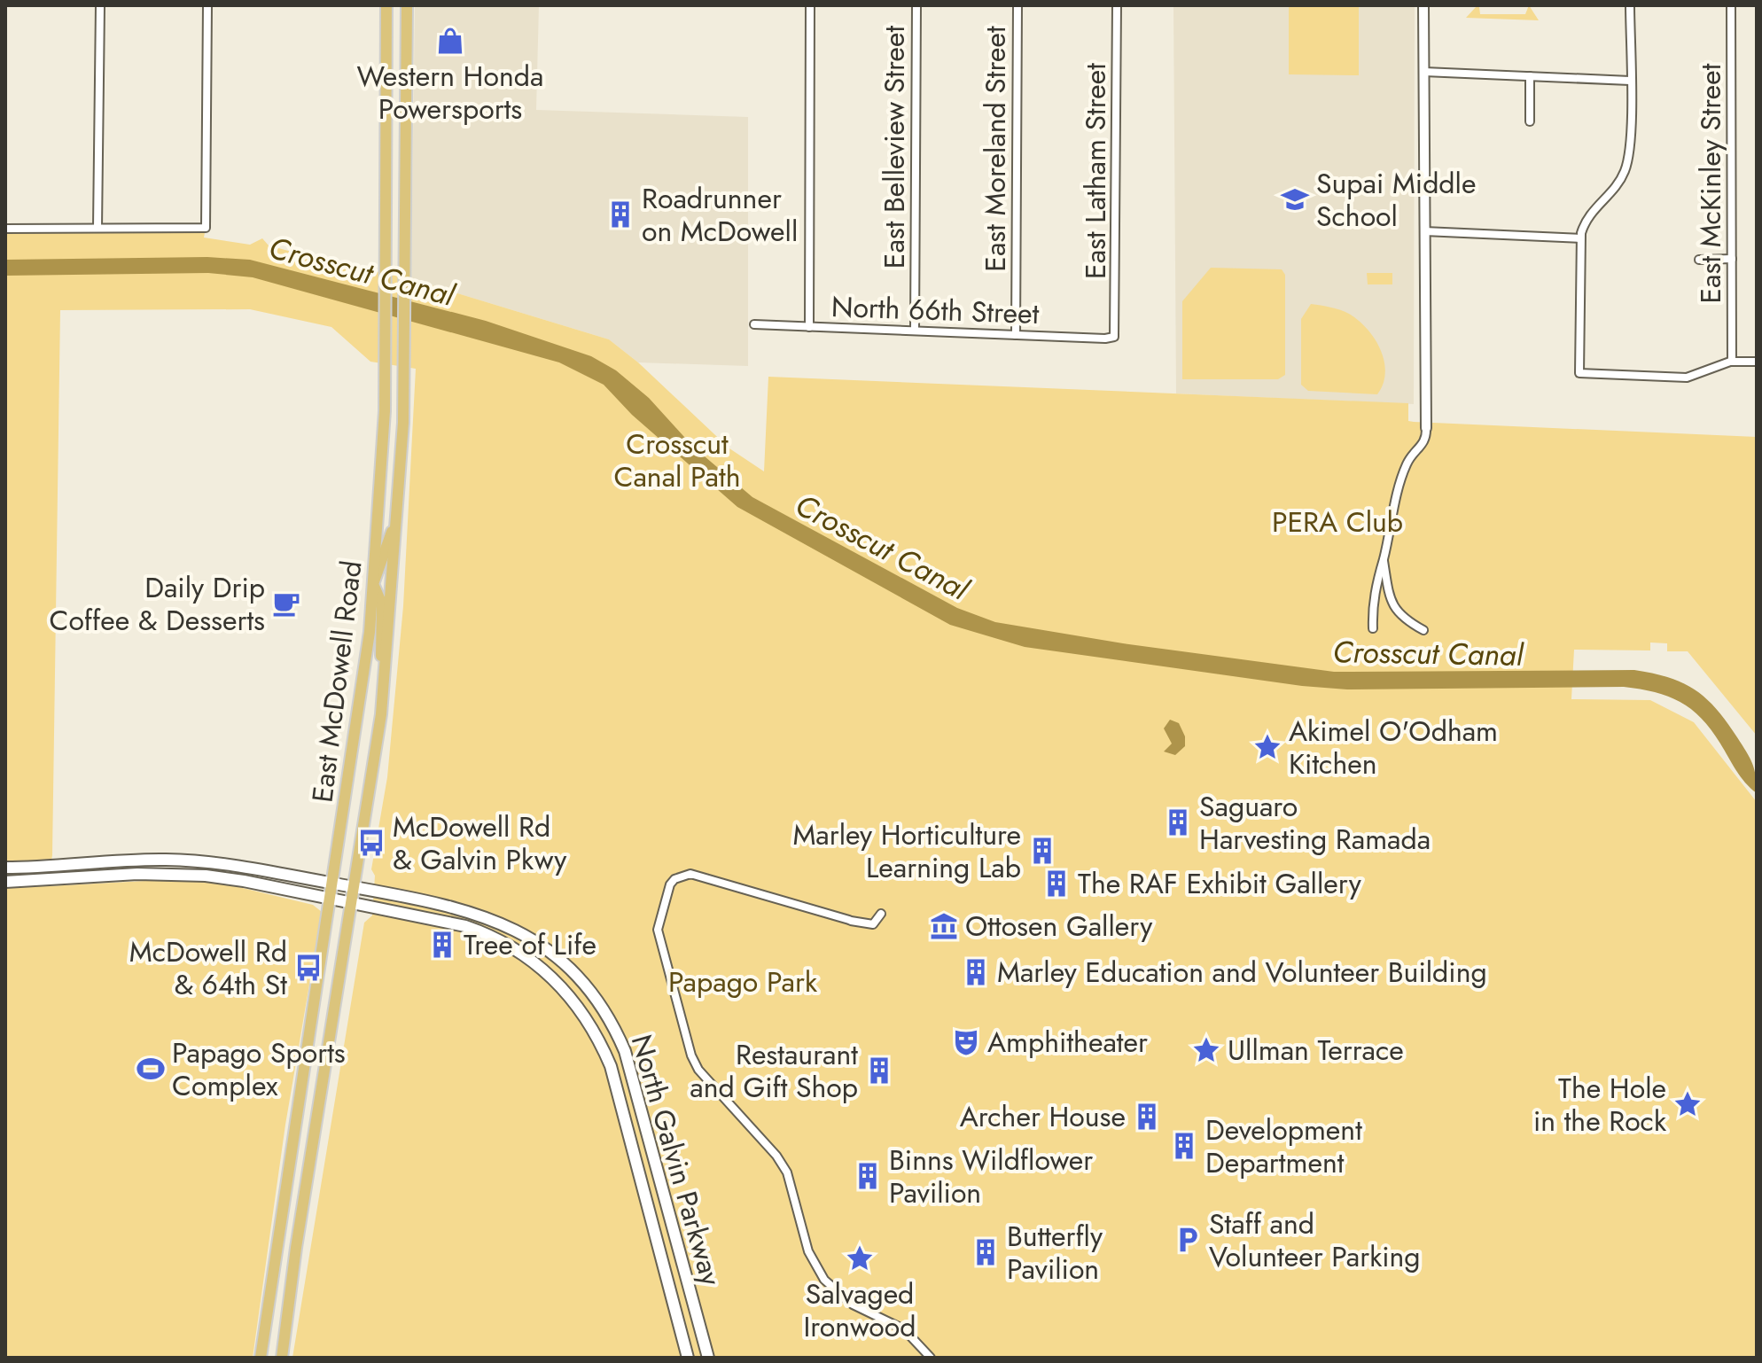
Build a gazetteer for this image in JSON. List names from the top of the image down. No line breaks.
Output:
{"streets":{"main road":["East McDowell Road","North Galvin Parkway"],"street":["East Belleview Street","East Moreland Street","East Latham Street","East McKinley Street","North 66th Street"]},"crossings":[["East Belleview Street","North 66th Street"],["East Moreland Street","North 66th Street"],["East Latham Street","North 66th Street"],["East McDowell Road","North Galvin Parkway"]],"water":["Crosscut Canal"],"parks":["Crosscut Canal Path","PERA Club","Papago Park"],"places":{"shop":["Western Honda Powersports"],"school or university":["Supai Middle School"],"building":["Roadrunner on McDowell","Saguaro Harvesting Ramada","Marley Horticulture Learning Lab","The RAF Exhibit Gallery","Tree of Life","Marley Education and Volunteer Building","Restaurant and Gift Shop","Archer House","Development Department","Binns Wildflower Pavilion","Butterfly Pavilion"],"cafe":["Daily Drip Coffee & Desserts"],"place":["Akimel O'Odham Kitchen","Ullman Terrace","The Hole in the Rock","Salvaged Ironwood"],"bus stop":["McDowell Rd & Galvin Pkwy","McDowell Rd & 64th St"],"museum":["Ottosen Gallery"],"theatre":["Amphitheater"],"sports":["Papago Sports Complex"],"parking":["Staff and Volunteer Parking"]}}
